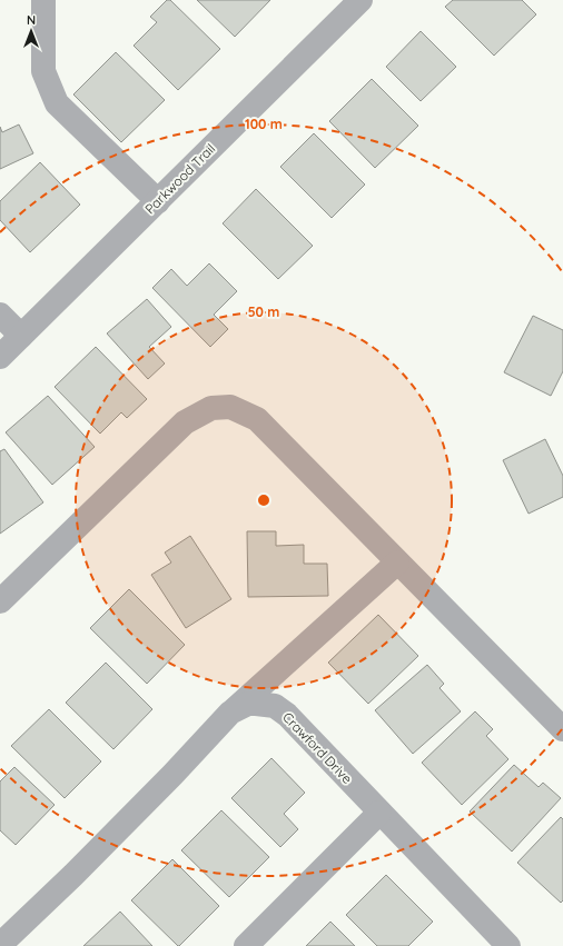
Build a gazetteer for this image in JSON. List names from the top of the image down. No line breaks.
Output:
{"streets":{"street":["Parkwood Trail","Crawford Drive"]},"north":"top","rings":["100 m","50 m"]}
